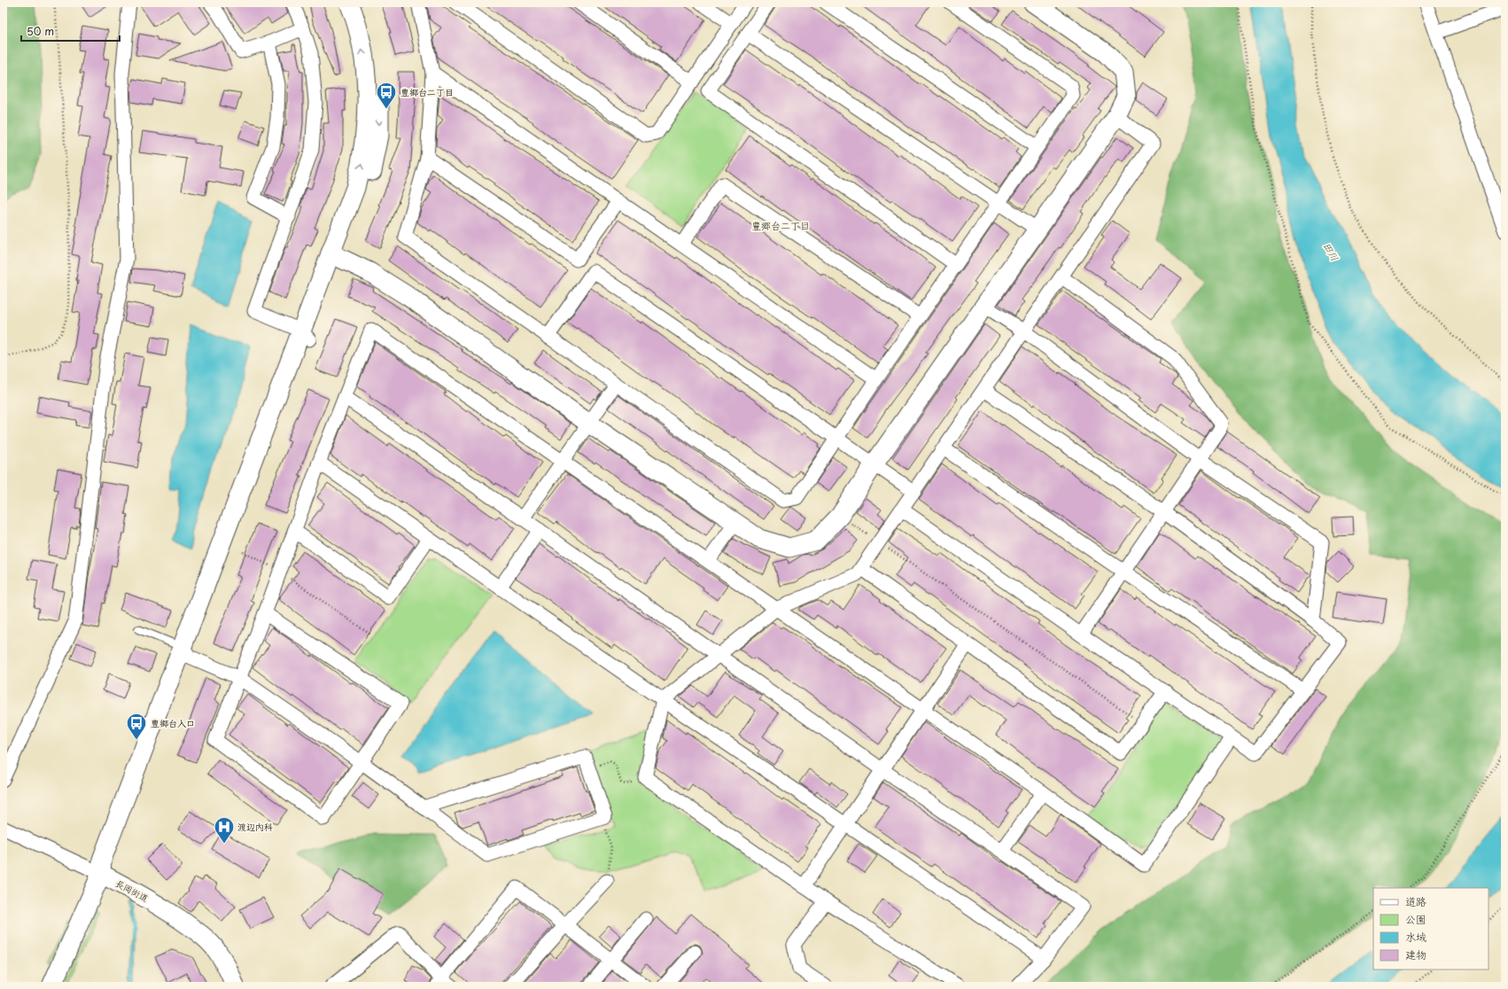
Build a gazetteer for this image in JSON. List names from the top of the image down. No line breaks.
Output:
{"streets":{"street":["長岡街道"]},"districts":["豊郷台二丁目"],"water":["田川"],"places":{"bus stop":["豊郷台二丁目","豊郷台入口"],"hospital":["渡辺内科"]},"legend":["道路","公園","水域","建物"],"scale_bar":"50 m"}
